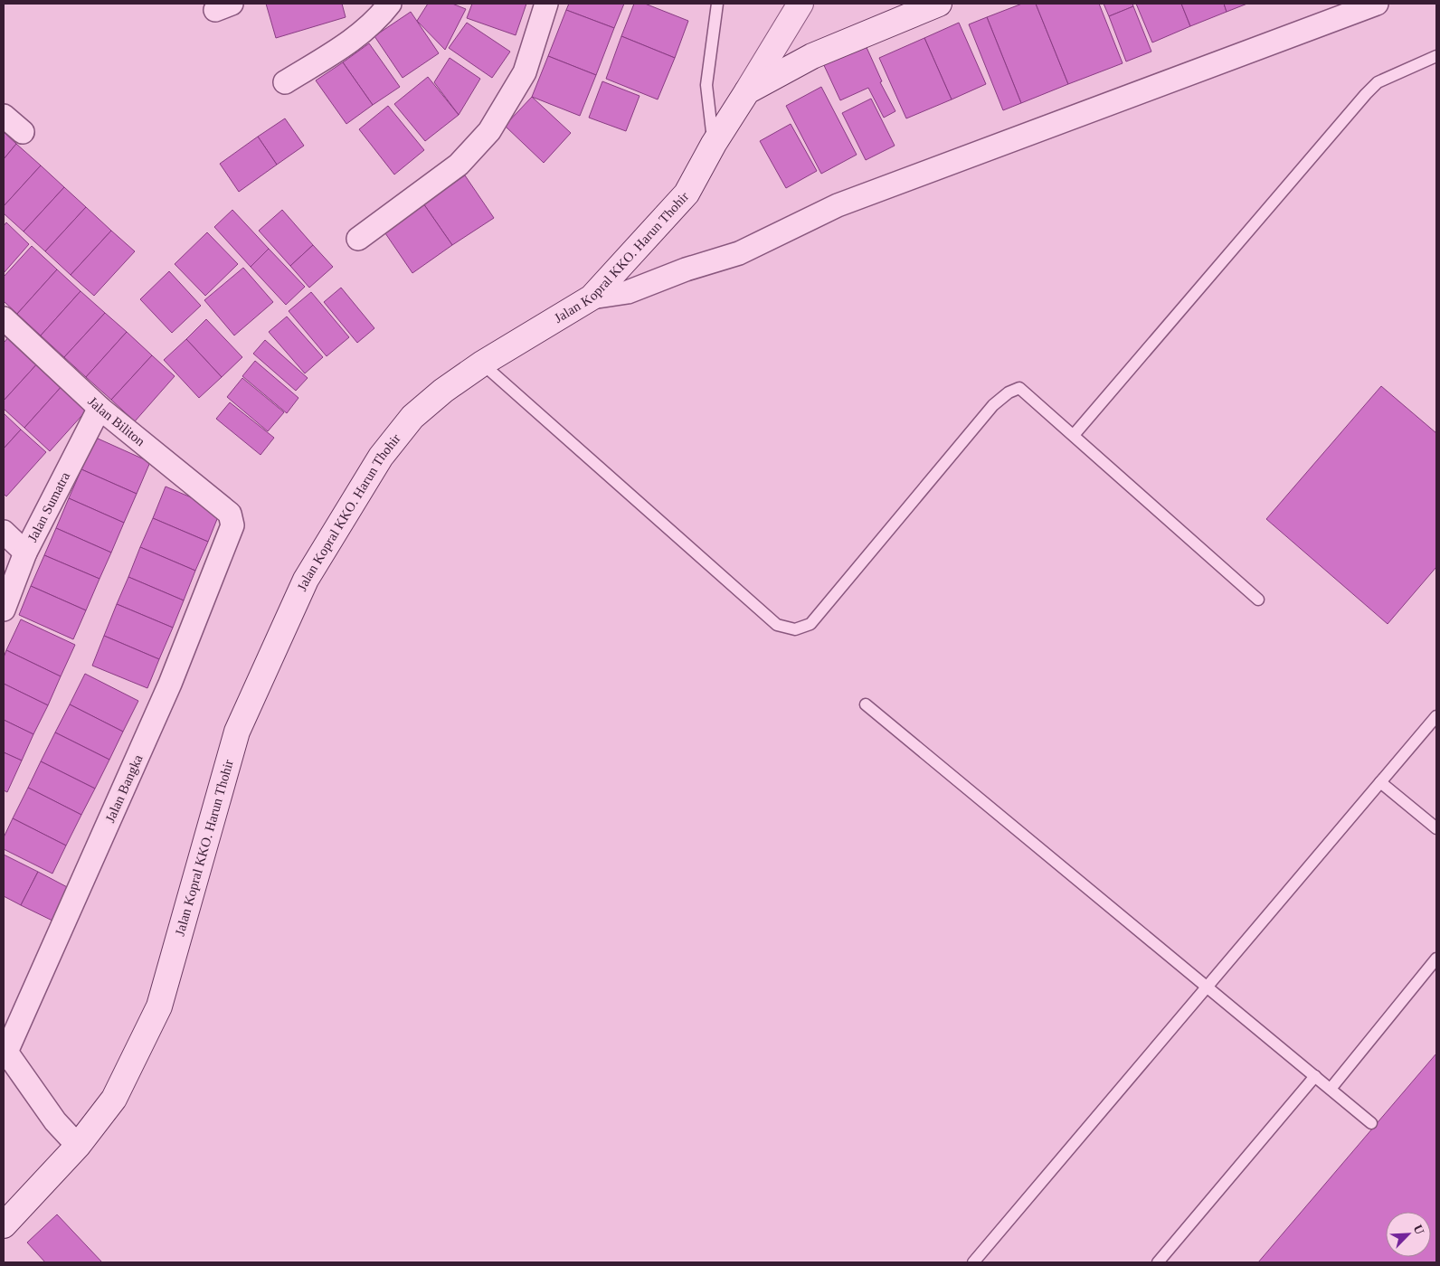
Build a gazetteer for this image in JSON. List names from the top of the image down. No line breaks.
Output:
{"streets":{"main road":["Jalan Kopral KKO. Harun Thohir"],"street":["Jalan Biliton","Jalan Sumatra","Jalan Bangka"]},"crossings":[["Jalan Biliton","Jalan Sumatra"],["Jalan Biliton","Jalan Bangka"]],"north":"top right"}
